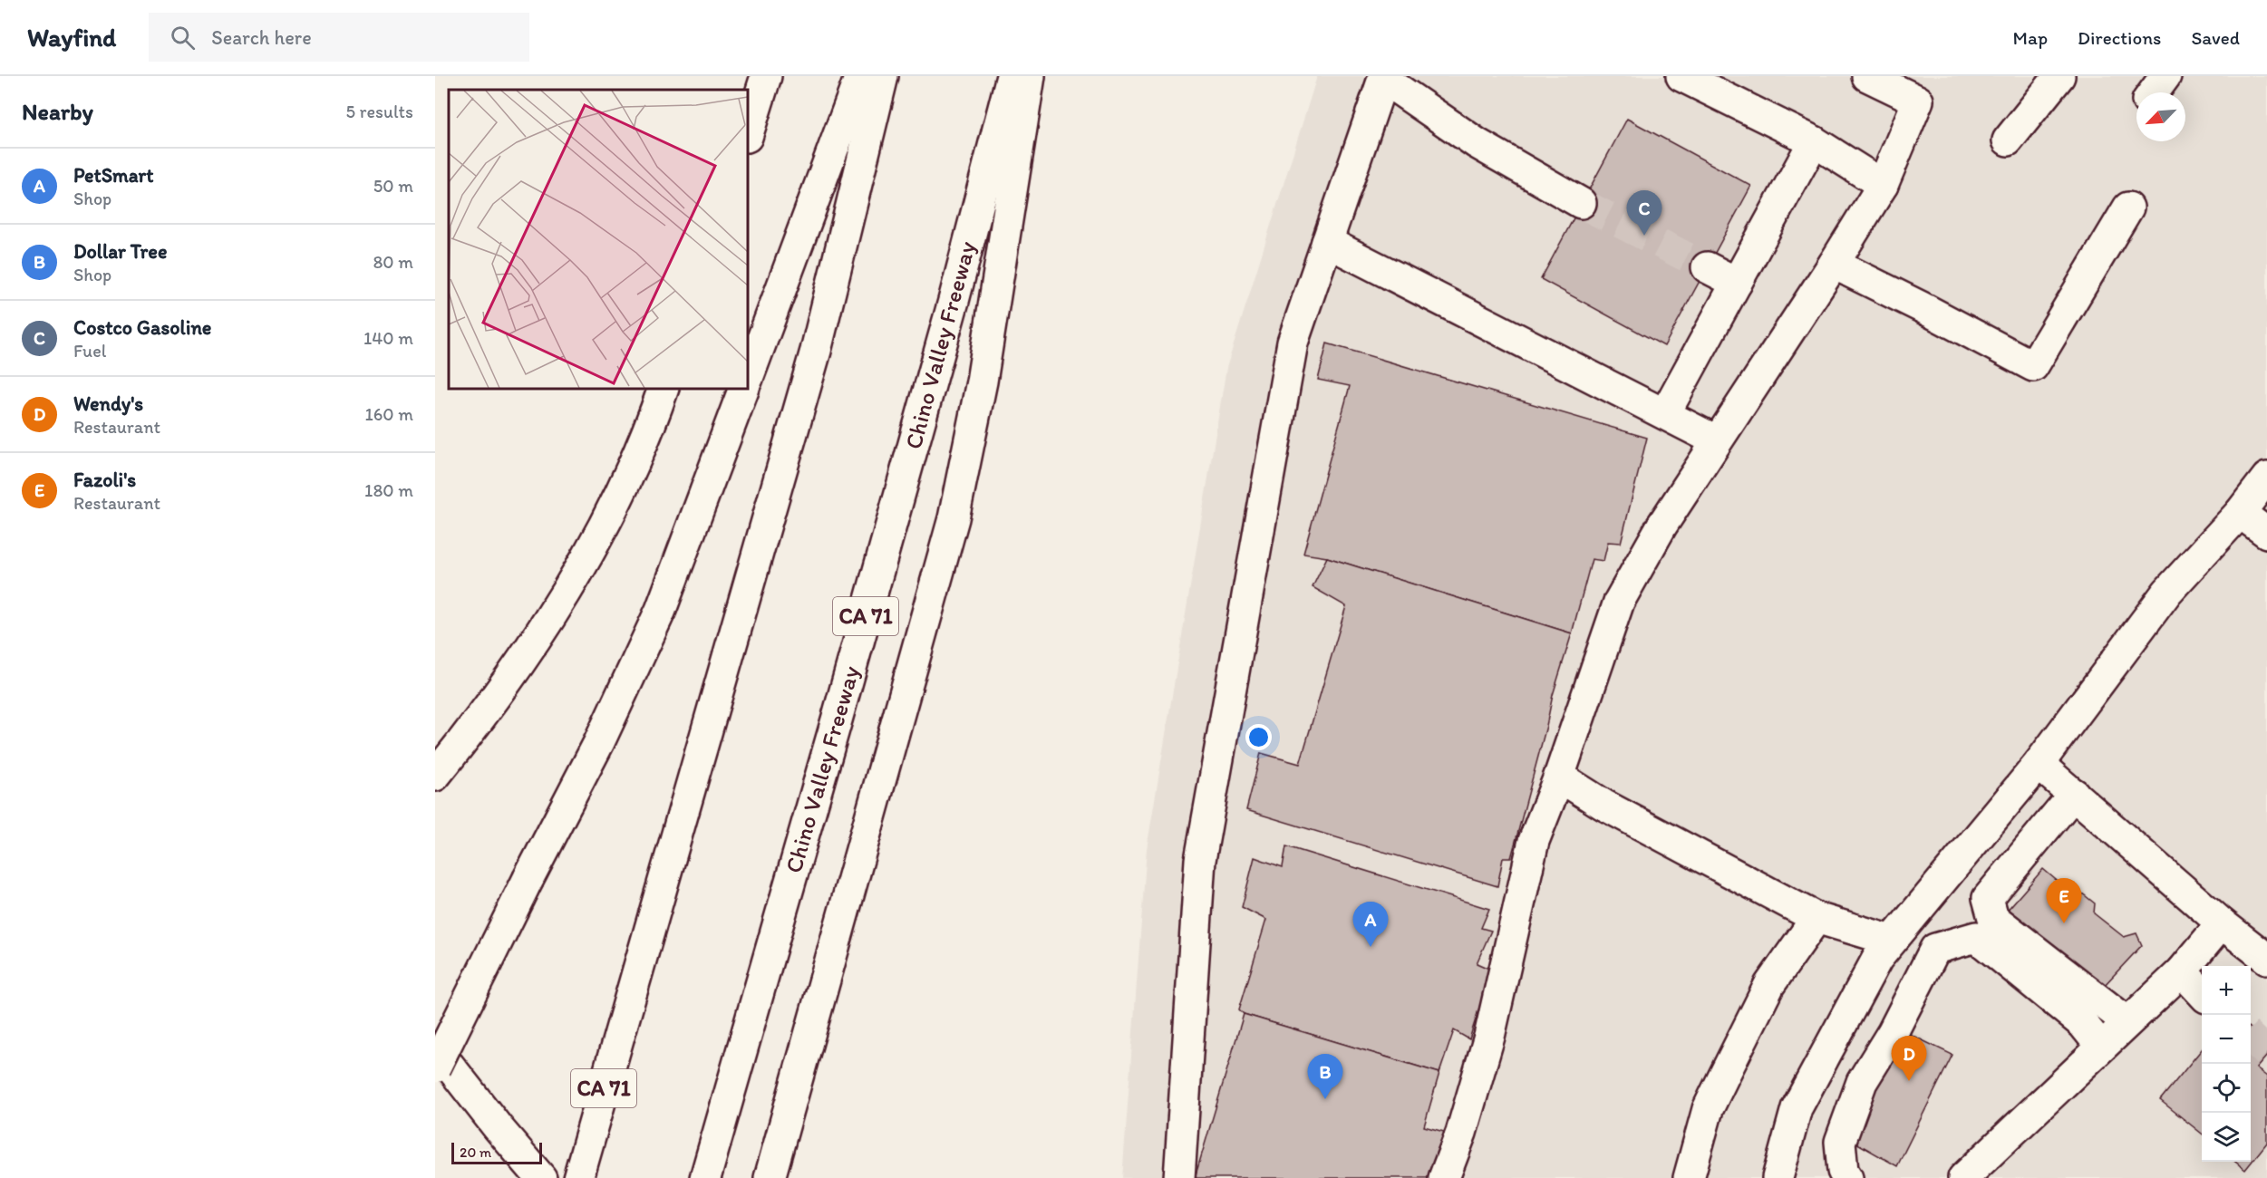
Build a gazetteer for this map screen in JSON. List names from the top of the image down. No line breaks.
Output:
{"streets":{"main road":["Chino Valley Freeway","CA 71"]},"scale_bar":"20 m","north":"bottom left","page":{"header":"Wayfind","search":"Search here","nav":["Map","Directions","Saved"],"heading":["Nearby","5 results"],"list":[{"mark":"A","name":"PetSmart","note":"Shop","value":"50 m"},{"mark":"B","name":"Dollar Tree","note":"Shop","value":"80 m"},{"mark":"C","name":"Costco Gasoline","note":"Fuel","value":"140 m"},{"mark":"D","name":"Wendy's","note":"Restaurant","value":"160 m"},{"mark":"E","name":"Fazoli's","note":"Restaurant","value":"180 m"}],"pins":["C","E","A","D","B"],"map_buttons":["+","−"],"scale":"20 m"}}
